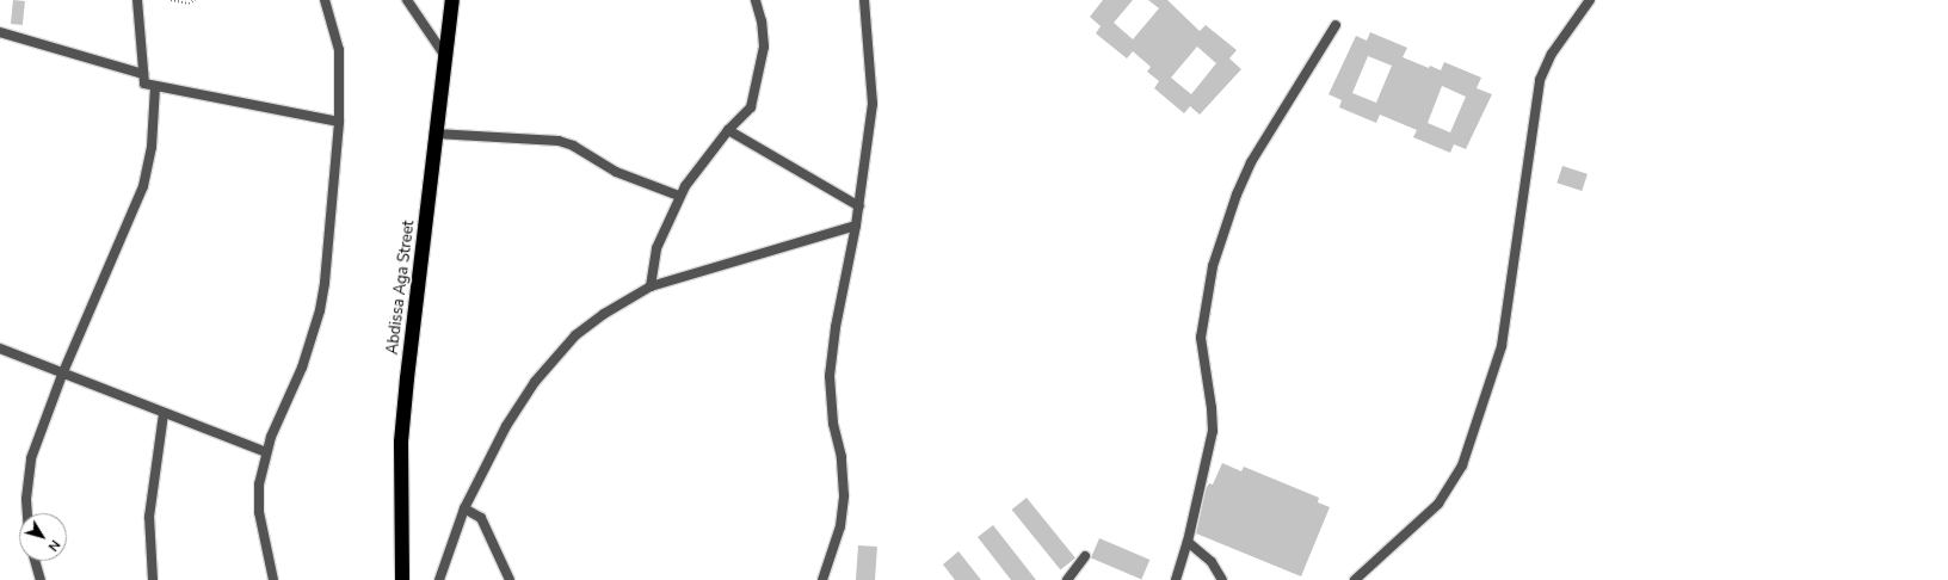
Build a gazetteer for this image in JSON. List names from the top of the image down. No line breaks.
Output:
{"streets":{"highway":["Abdissa Aga Street"]},"north":"bottom right"}
